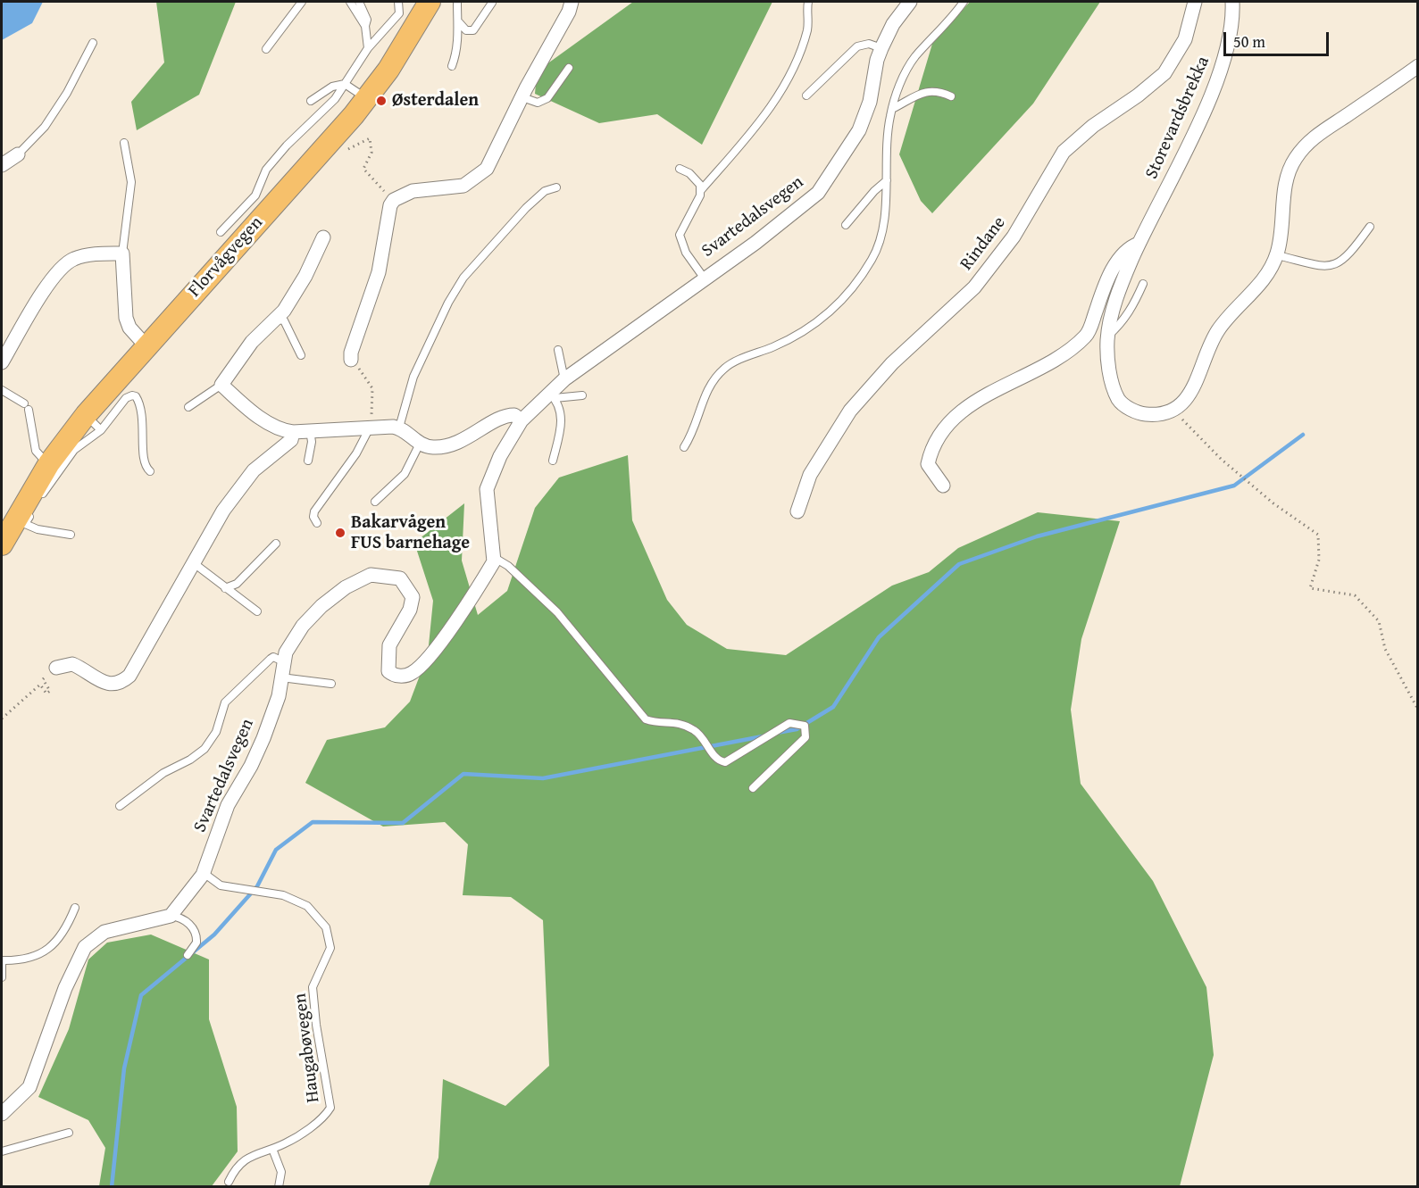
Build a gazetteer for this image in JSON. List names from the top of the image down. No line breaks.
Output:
{"streets":{"main road":["Florvågvegen"],"street":["Storevardsbrekka","Svartedalsvegen","Rindane"],"lane":["Haugabøvegen"]},"crossings":[["Svartedalsvegen","Haugabøvegen"]],"places":["Østerdalen","Bakarvågen FUS barnehage"],"scale_bar":"50 m"}
